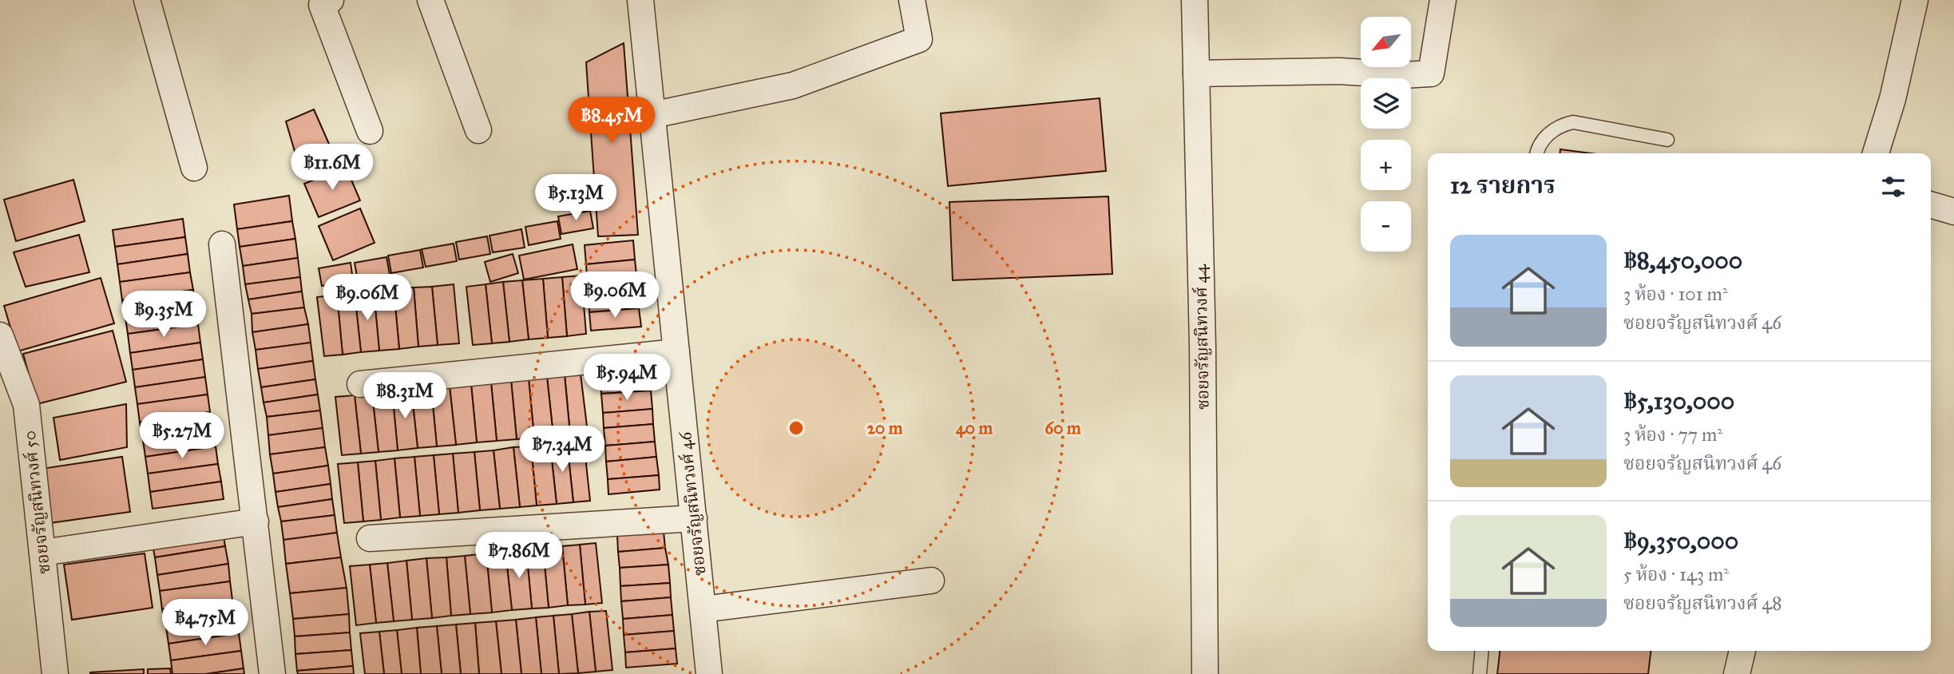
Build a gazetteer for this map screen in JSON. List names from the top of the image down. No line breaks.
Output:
{"streets":{"street":["ซอยจรัญสนิทวงศ์ 44","ซอยจรัญสนิทวงศ์ 50","ซอยจรัญสนิทวงศ์ 46"]},"north":"bottom left","page":{"map_buttons":["+","−"],"price":["฿8.45M","฿11.6M","฿5.13M","฿9.06M","฿9.06M","฿9.35M","฿5.94M","฿8.31M","฿5.27M","฿7.34M","฿7.86M","฿4.75M"],"heading":"12 รายการ","list":[{"name":"฿8,450,000","note":"3 ห้อง · 101 m² · ซอยจรัญสนิทวงศ์ 46"},{"name":"฿5,130,000","note":"3 ห้อง · 77 m² · ซอยจรัญสนิทวงศ์ 46"},{"name":"฿9,350,000","note":"5 ห้อง · 143 m² · ซอยจรัญสนิทวงศ์ 48"}]},"rings":["20 m","40 m","60 m"]}
